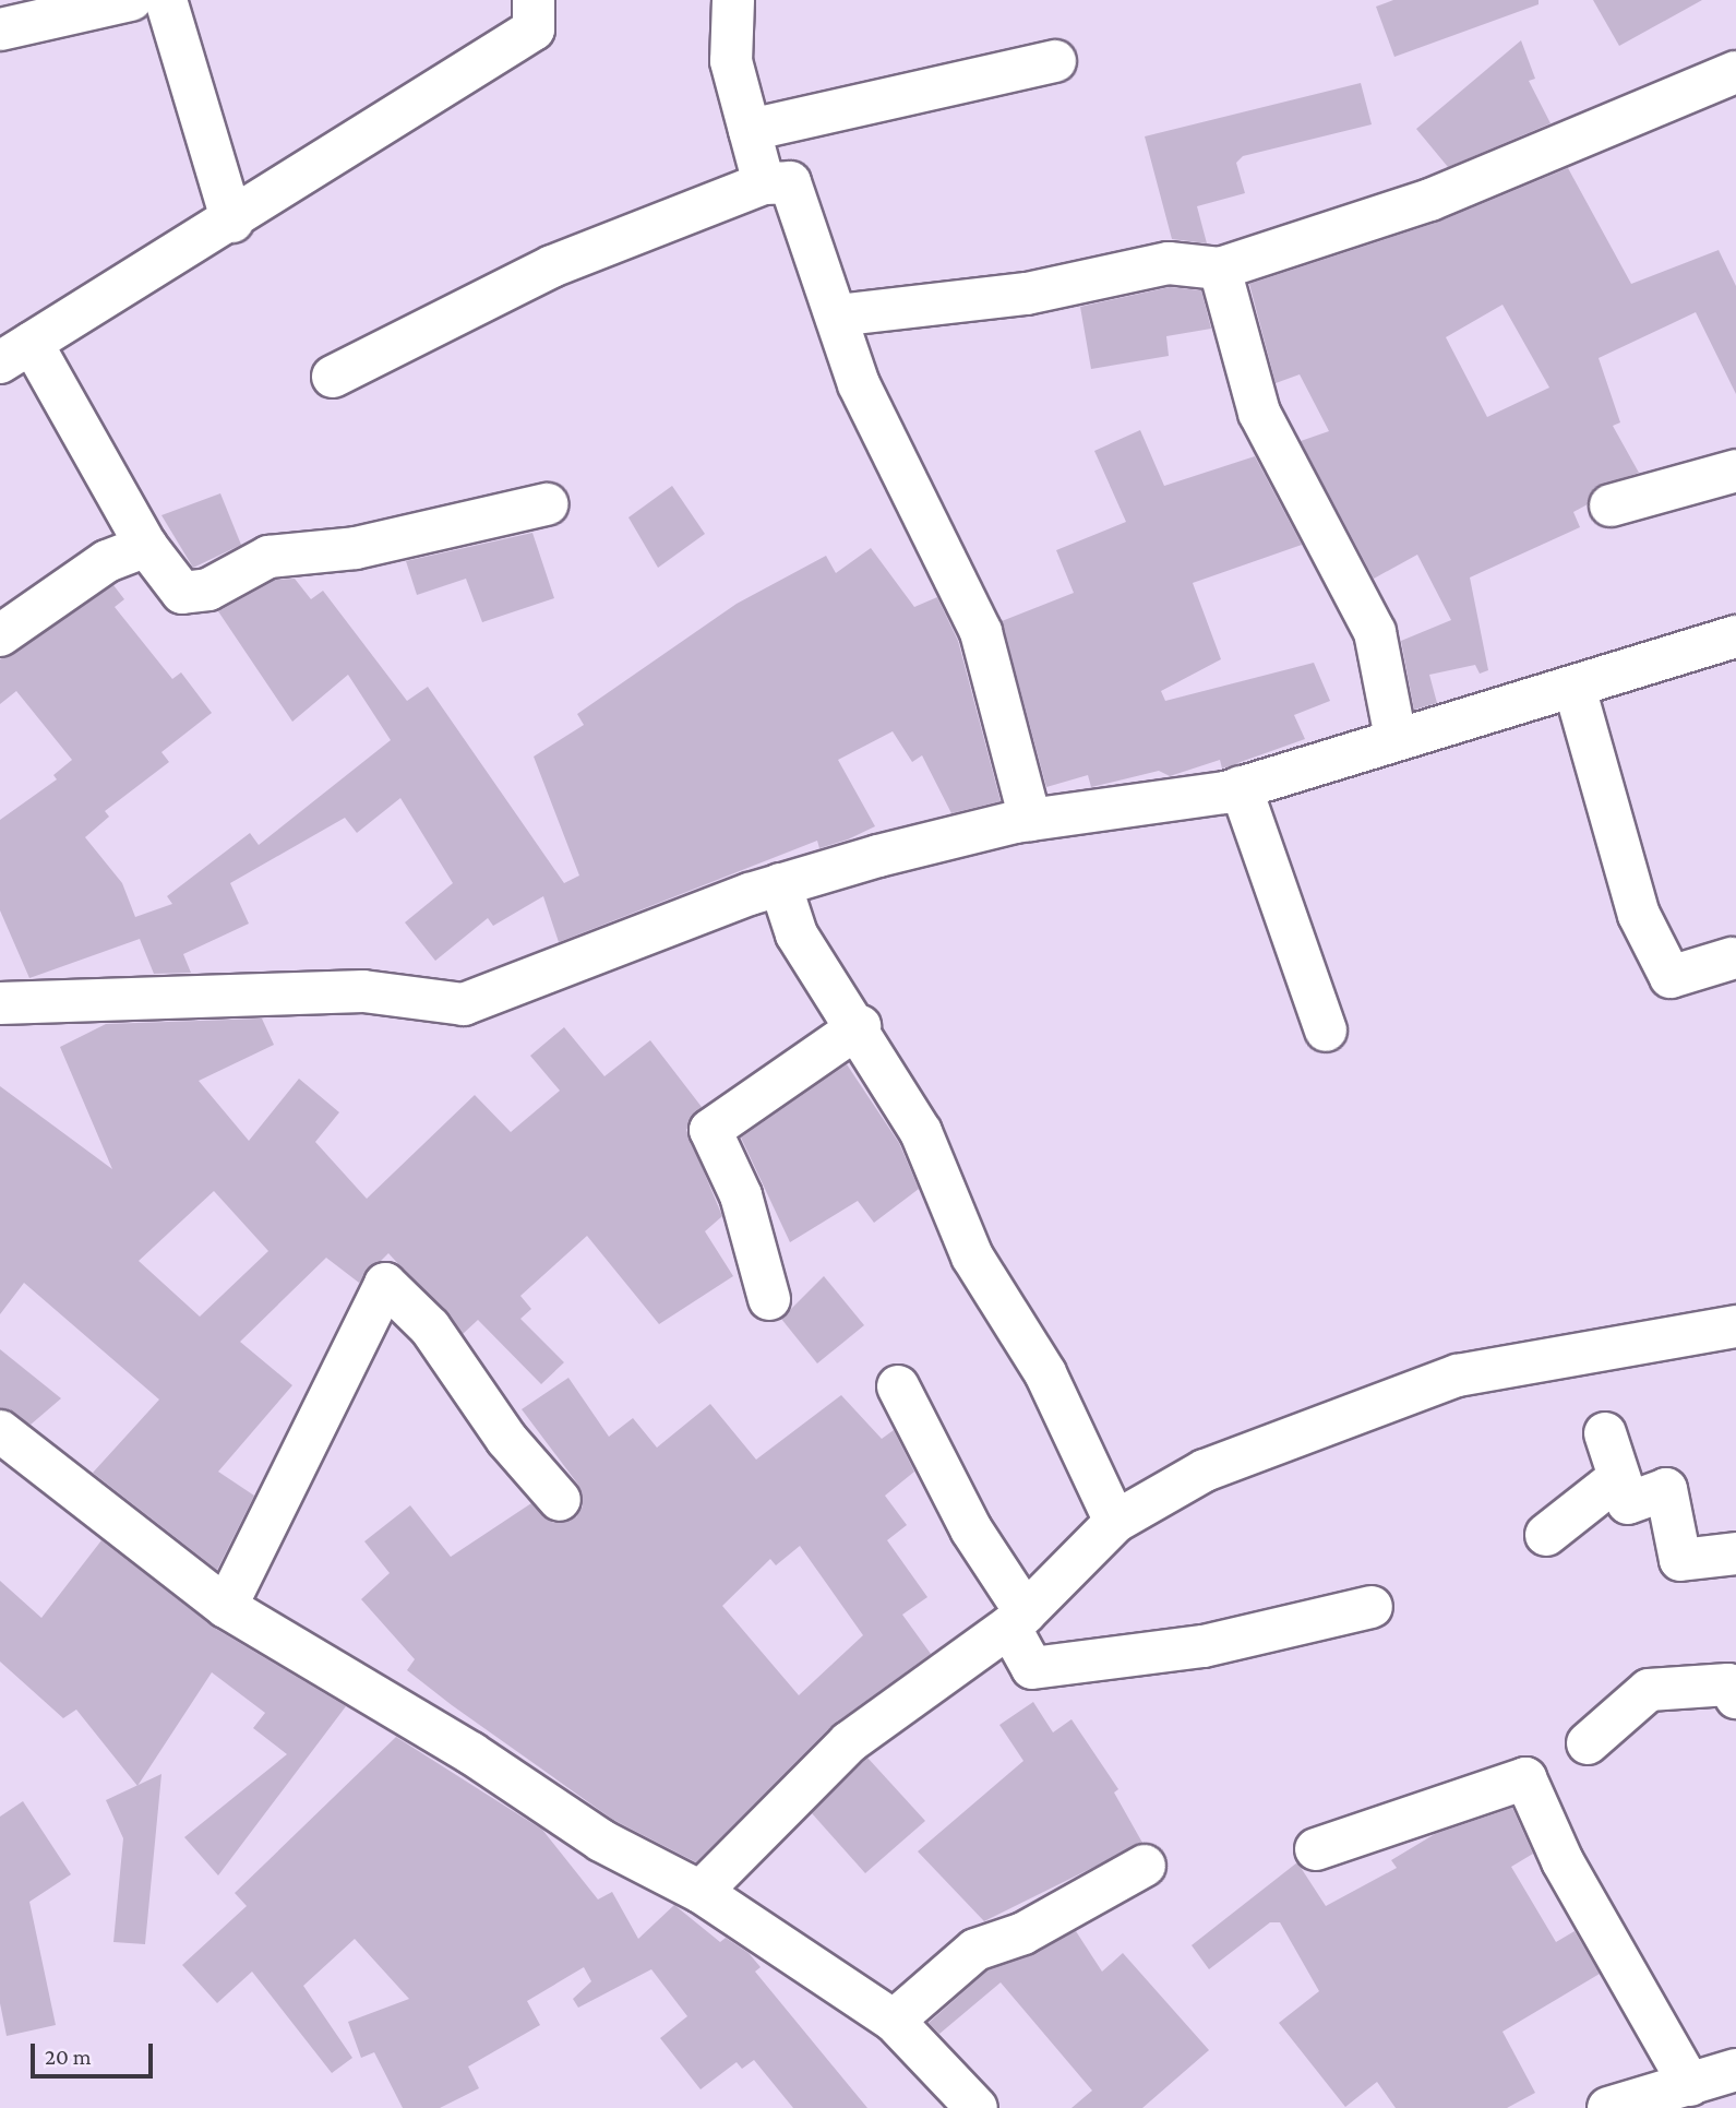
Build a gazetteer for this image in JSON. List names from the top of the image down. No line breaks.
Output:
{"scale_bar":"20 m"}
